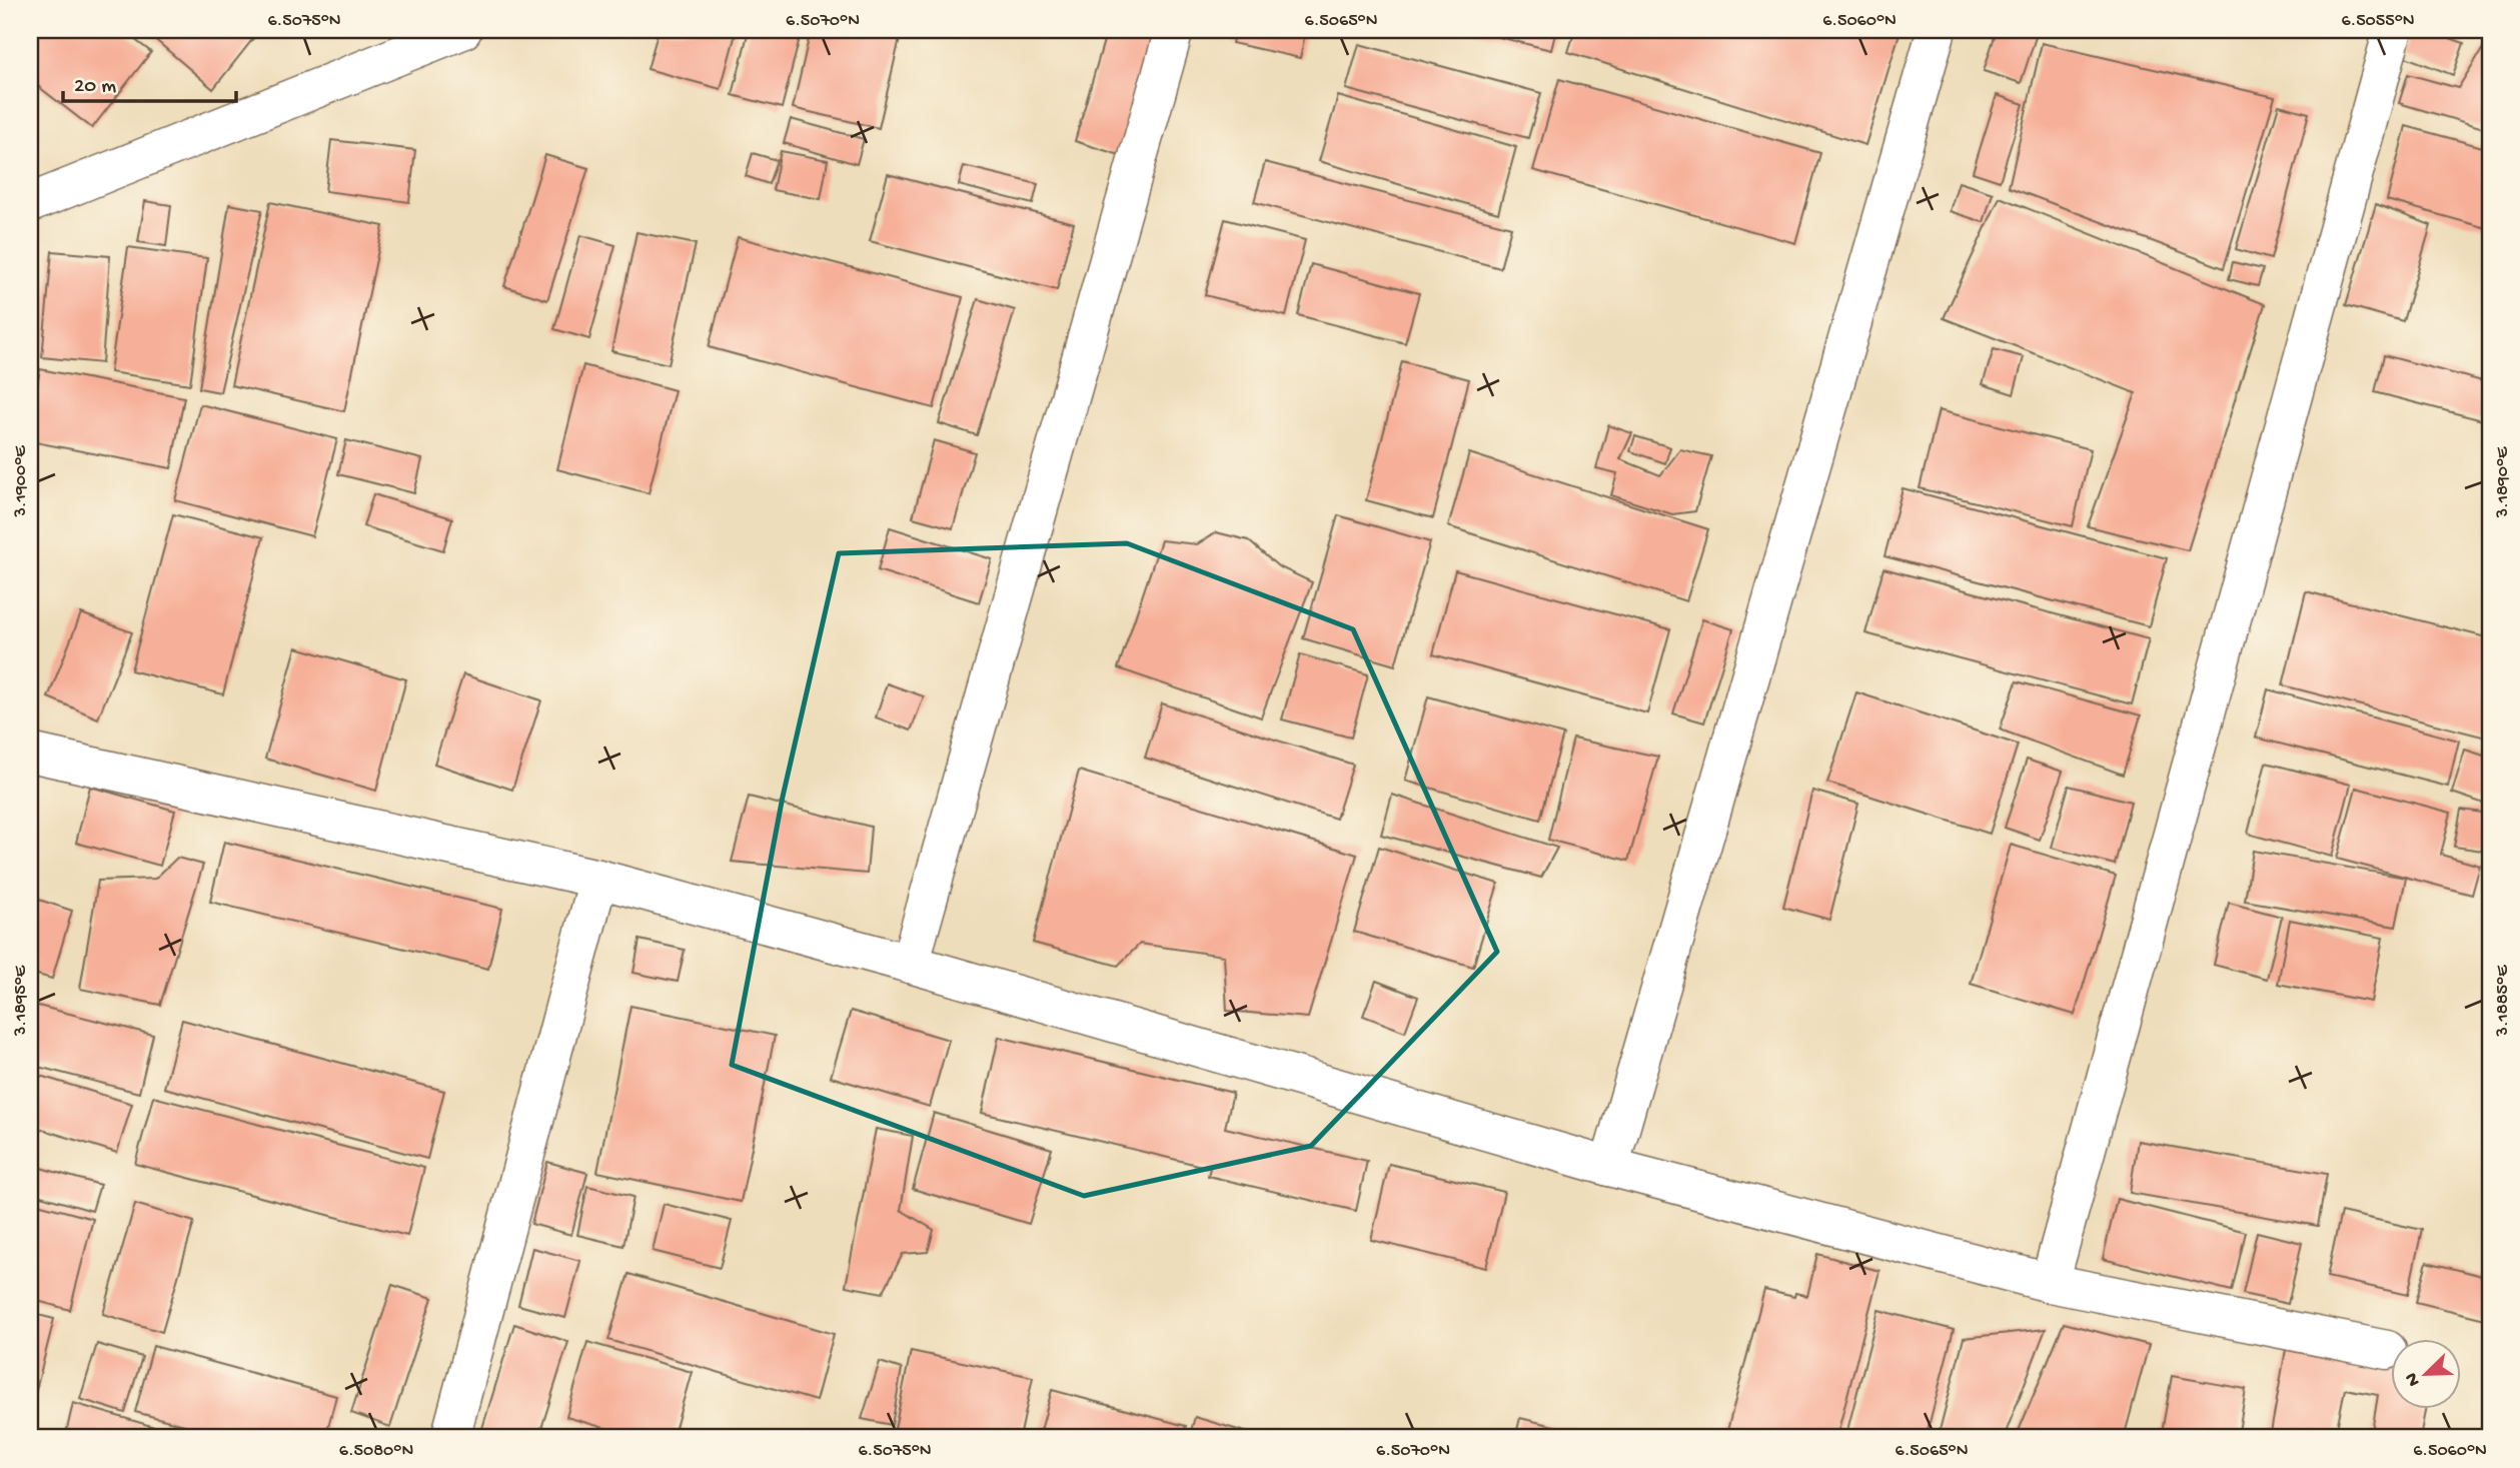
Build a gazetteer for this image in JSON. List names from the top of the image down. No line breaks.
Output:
{"scale_bar":"20 m","north":"bottom left","coordinates":["6.5075°N","6.5070°N","6.5065°N","6.5060°N","6.5055°N","3.1900°E","3.1890°E","3.1895°E","3.1885°E","6.5080°N"]}
